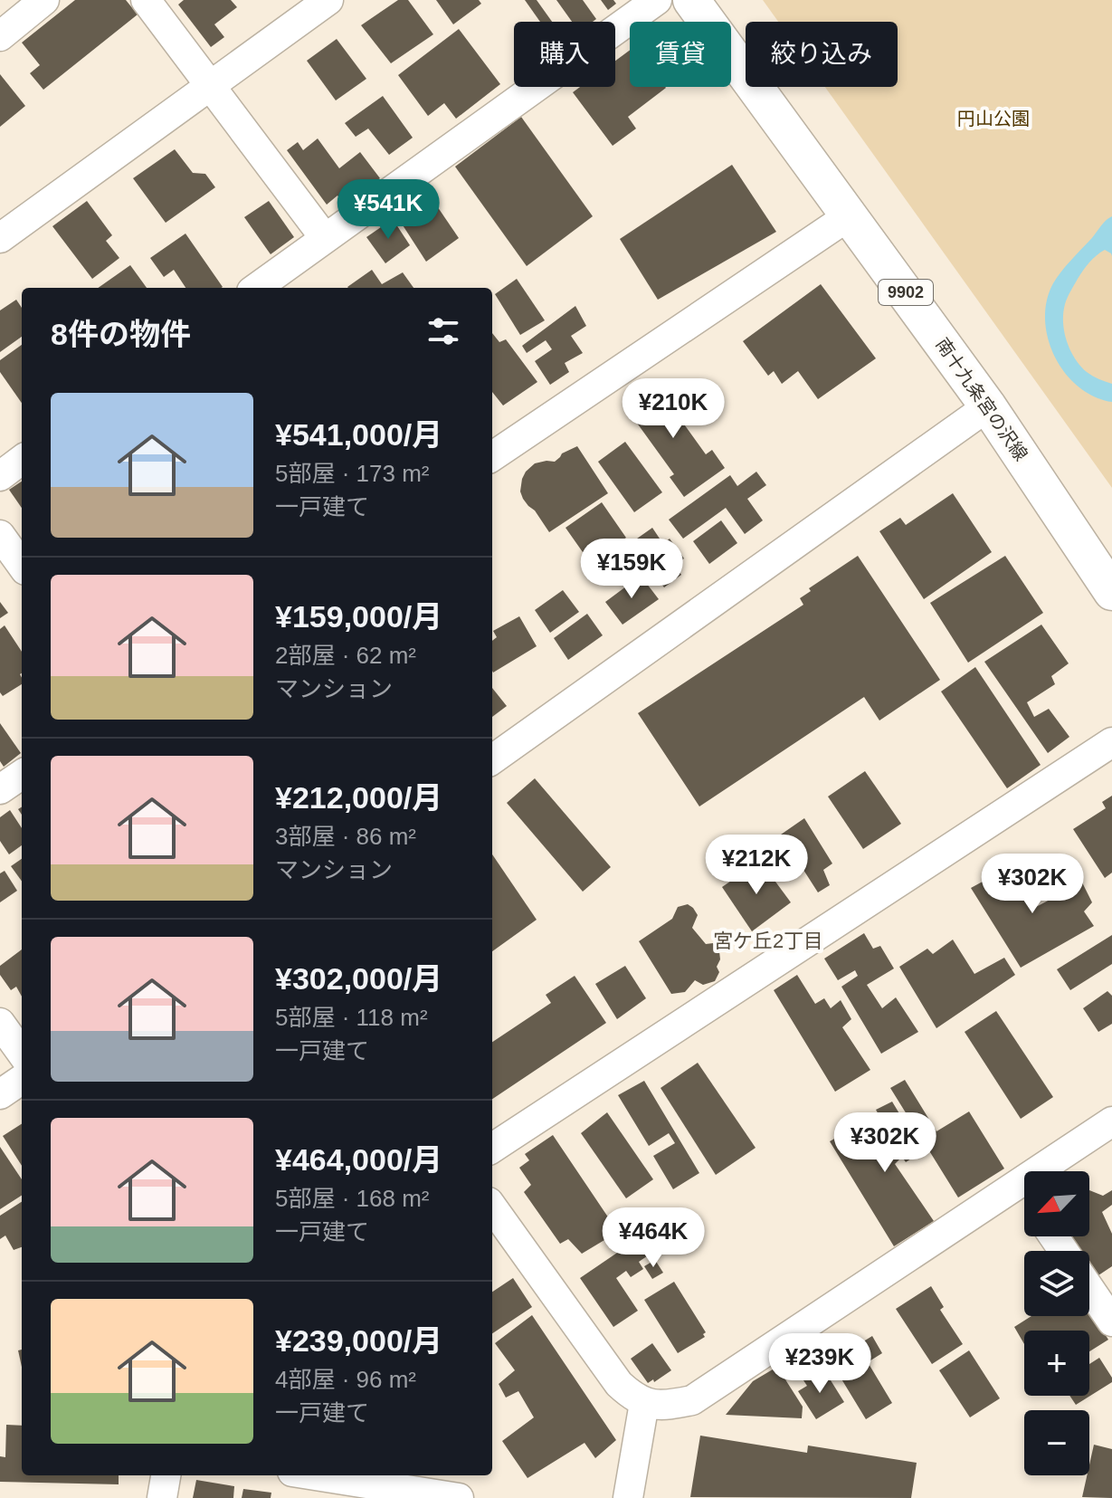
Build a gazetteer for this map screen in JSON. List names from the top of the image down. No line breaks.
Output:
{"streets":{"main road":["9902","南十九条宮の沢線"]},"districts":["宮ケ丘2丁目"],"parks":["円山公園"],"north":"bottom left","page":{"chip":["購入","賃貸","絞り込み"],"price":["¥541K","¥210K","¥159K","¥212K","¥302K","¥302K","¥464K","¥239K"],"heading":"8件の物件","list":[{"name":"¥541,000/月","note":"5部屋 · 173 m² · 一戸建て"},{"name":"¥159,000/月","note":"2部屋 · 62 m² · マンション"},{"name":"¥212,000/月","note":"3部屋 · 86 m² · マンション"},{"name":"¥302,000/月","note":"5部屋 · 118 m² · 一戸建て"},{"name":"¥464,000/月","note":"5部屋 · 168 m² · 一戸建て"},{"name":"¥239,000/月","note":"4部屋 · 96 m² · 一戸建て"}],"map_buttons":["+","−"]}}
